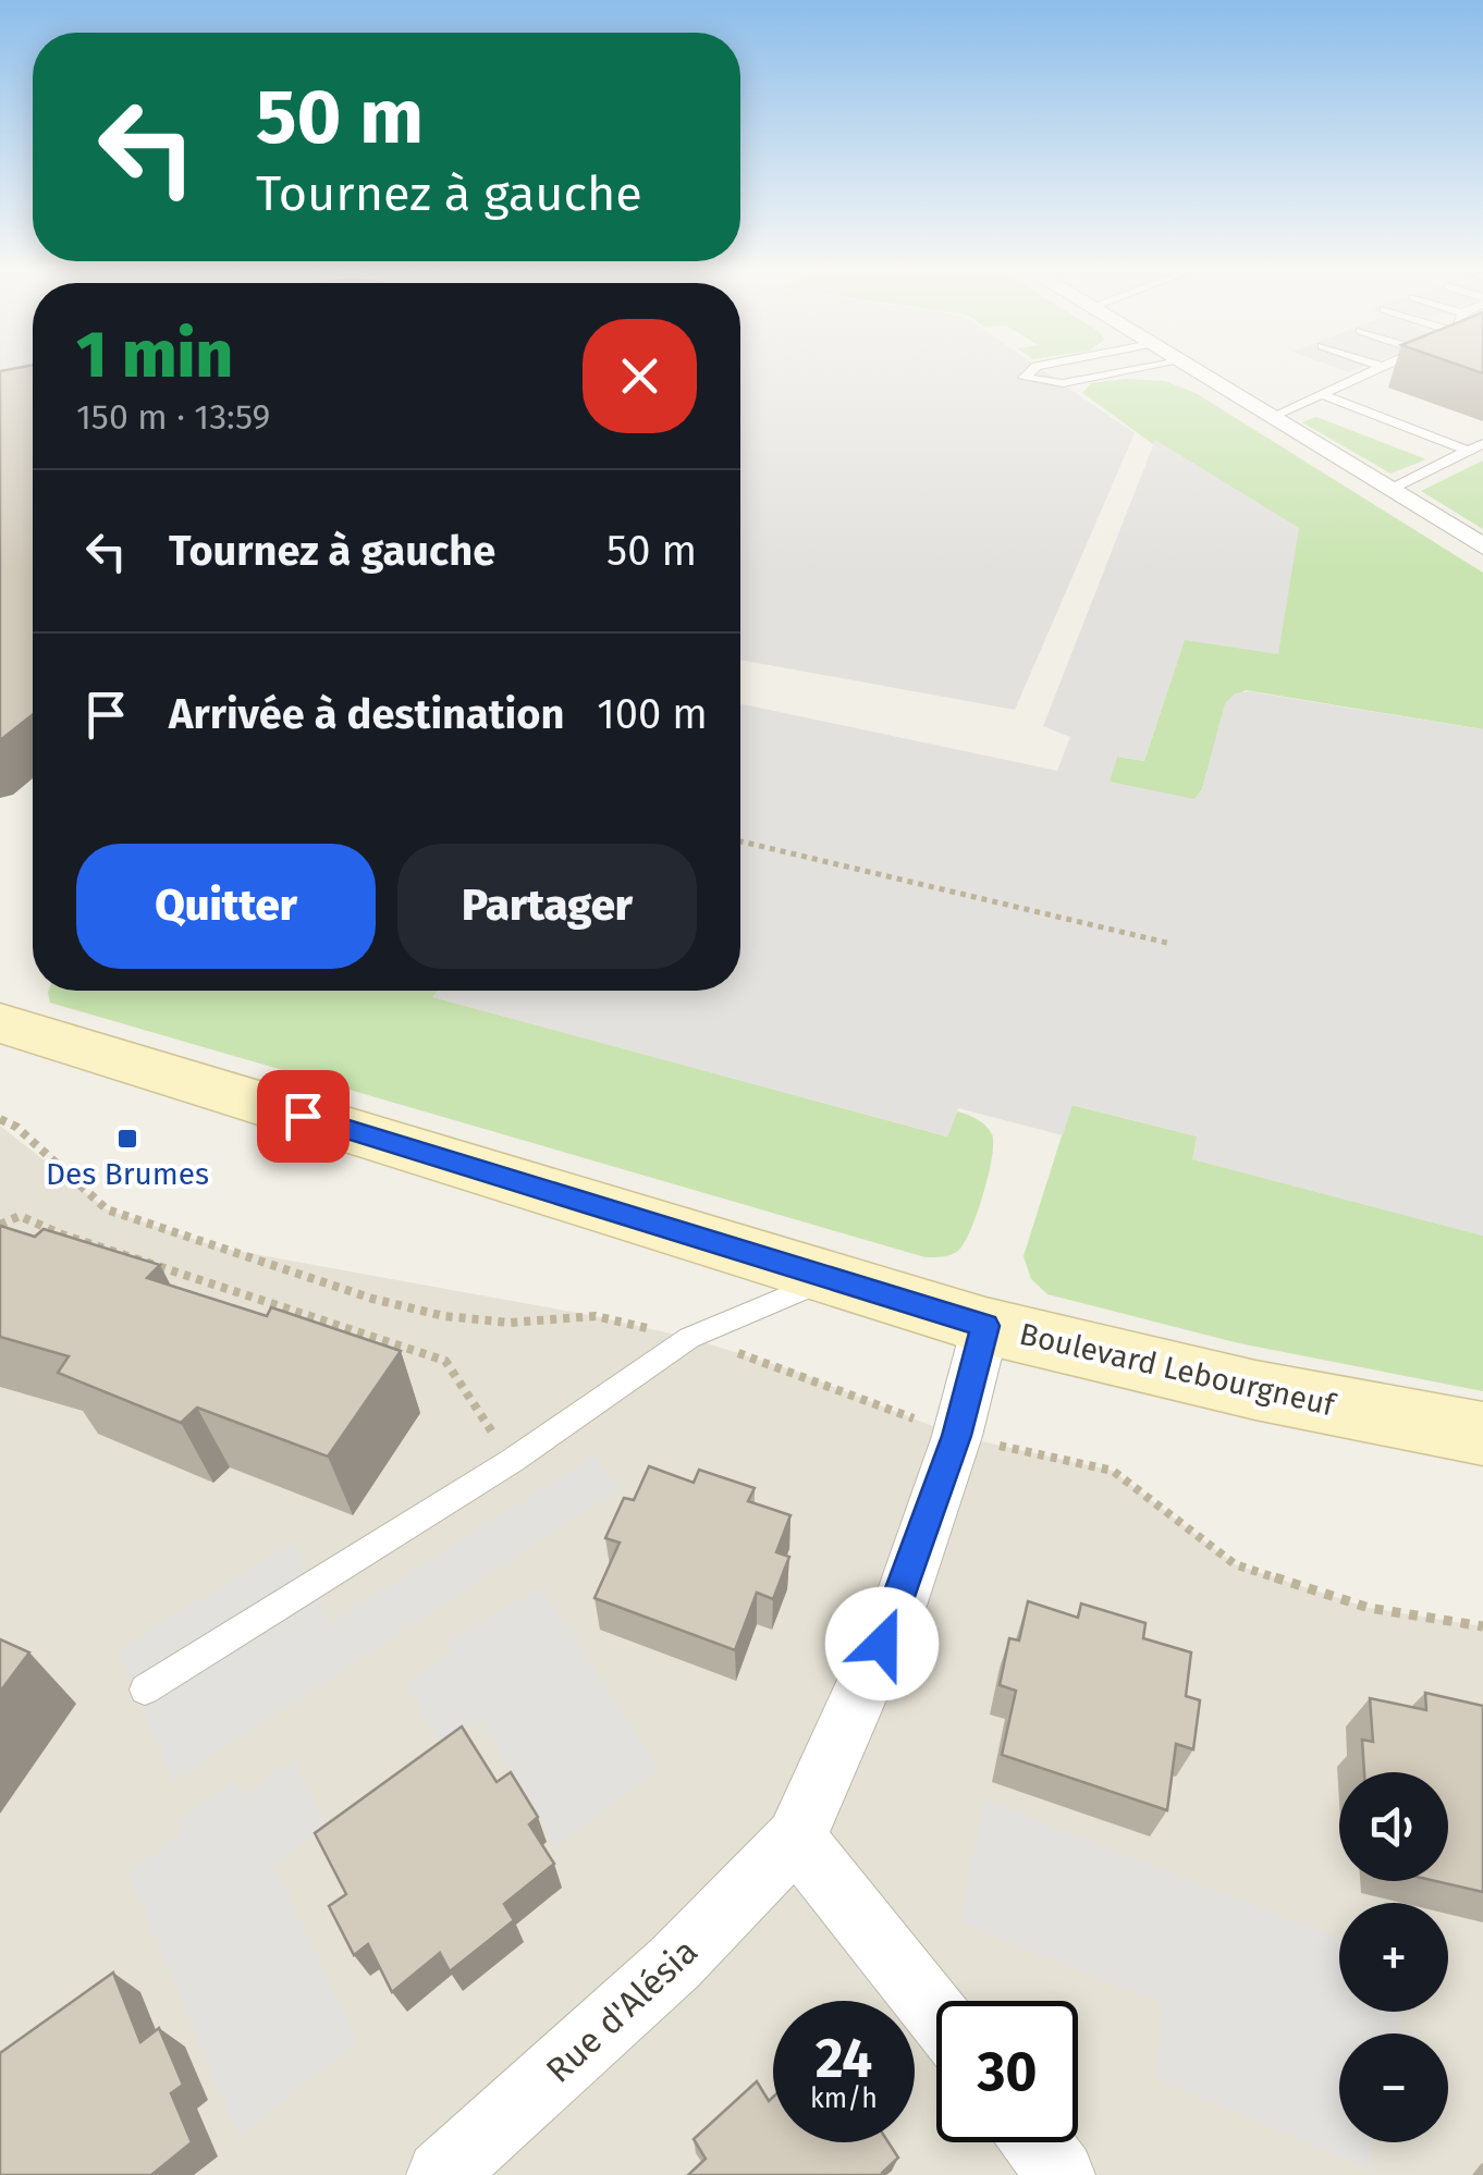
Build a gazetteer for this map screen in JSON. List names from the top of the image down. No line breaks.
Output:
{"streets":{"main road":["Boulevard Lebourgneuf"],"street":["Rue d'Alésia"]},"crossings":[["Boulevard Lebourgneuf","Rue d'Alésia"]],"places":{"transit":["Des Brumes"]},"page":{"turn":["50 m","Tournez à gauche"],"heading":["1 min","150 m · 13:59"],"list":[{"name":"Tournez à gauche","value":"50 m"},{"name":"Arrivée à destination","value":"100 m"}],"buttons":["Quitter","Partager"],"map_buttons":["+","−"],"speed":"24 km/h","limit":"30"}}
